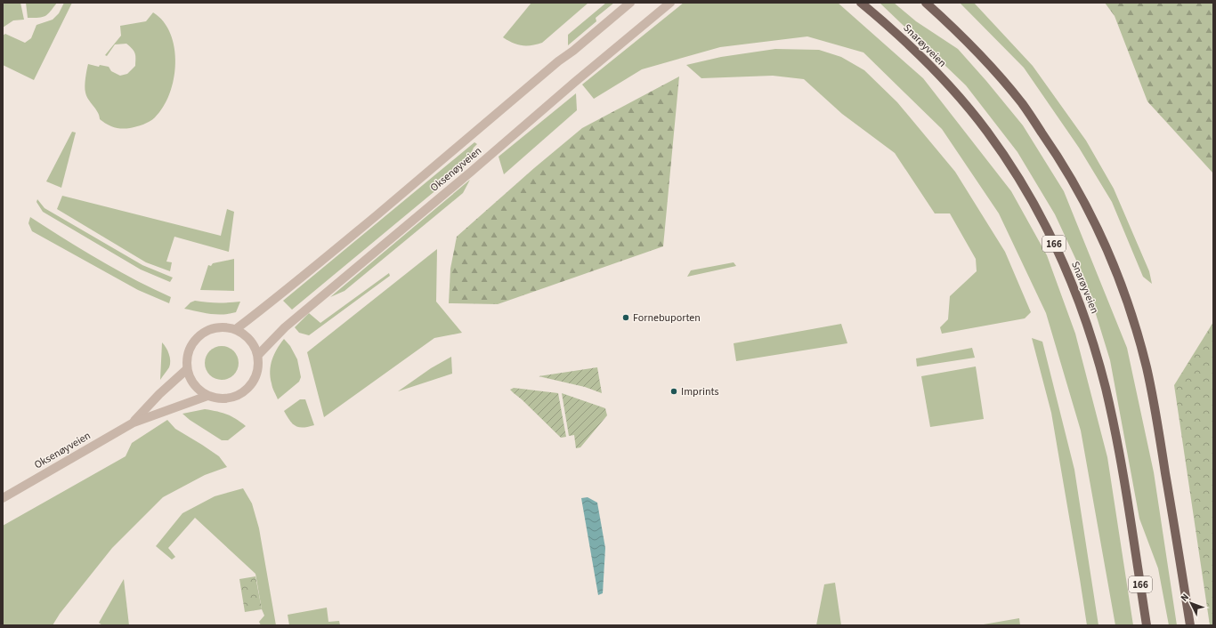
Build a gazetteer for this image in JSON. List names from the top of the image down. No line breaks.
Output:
{"streets":{"main road":["Snarøyveien","166"],"street":["Oksenøyveien"]},"places":["Fornebuporten","Imprints"],"north":"top left"}
